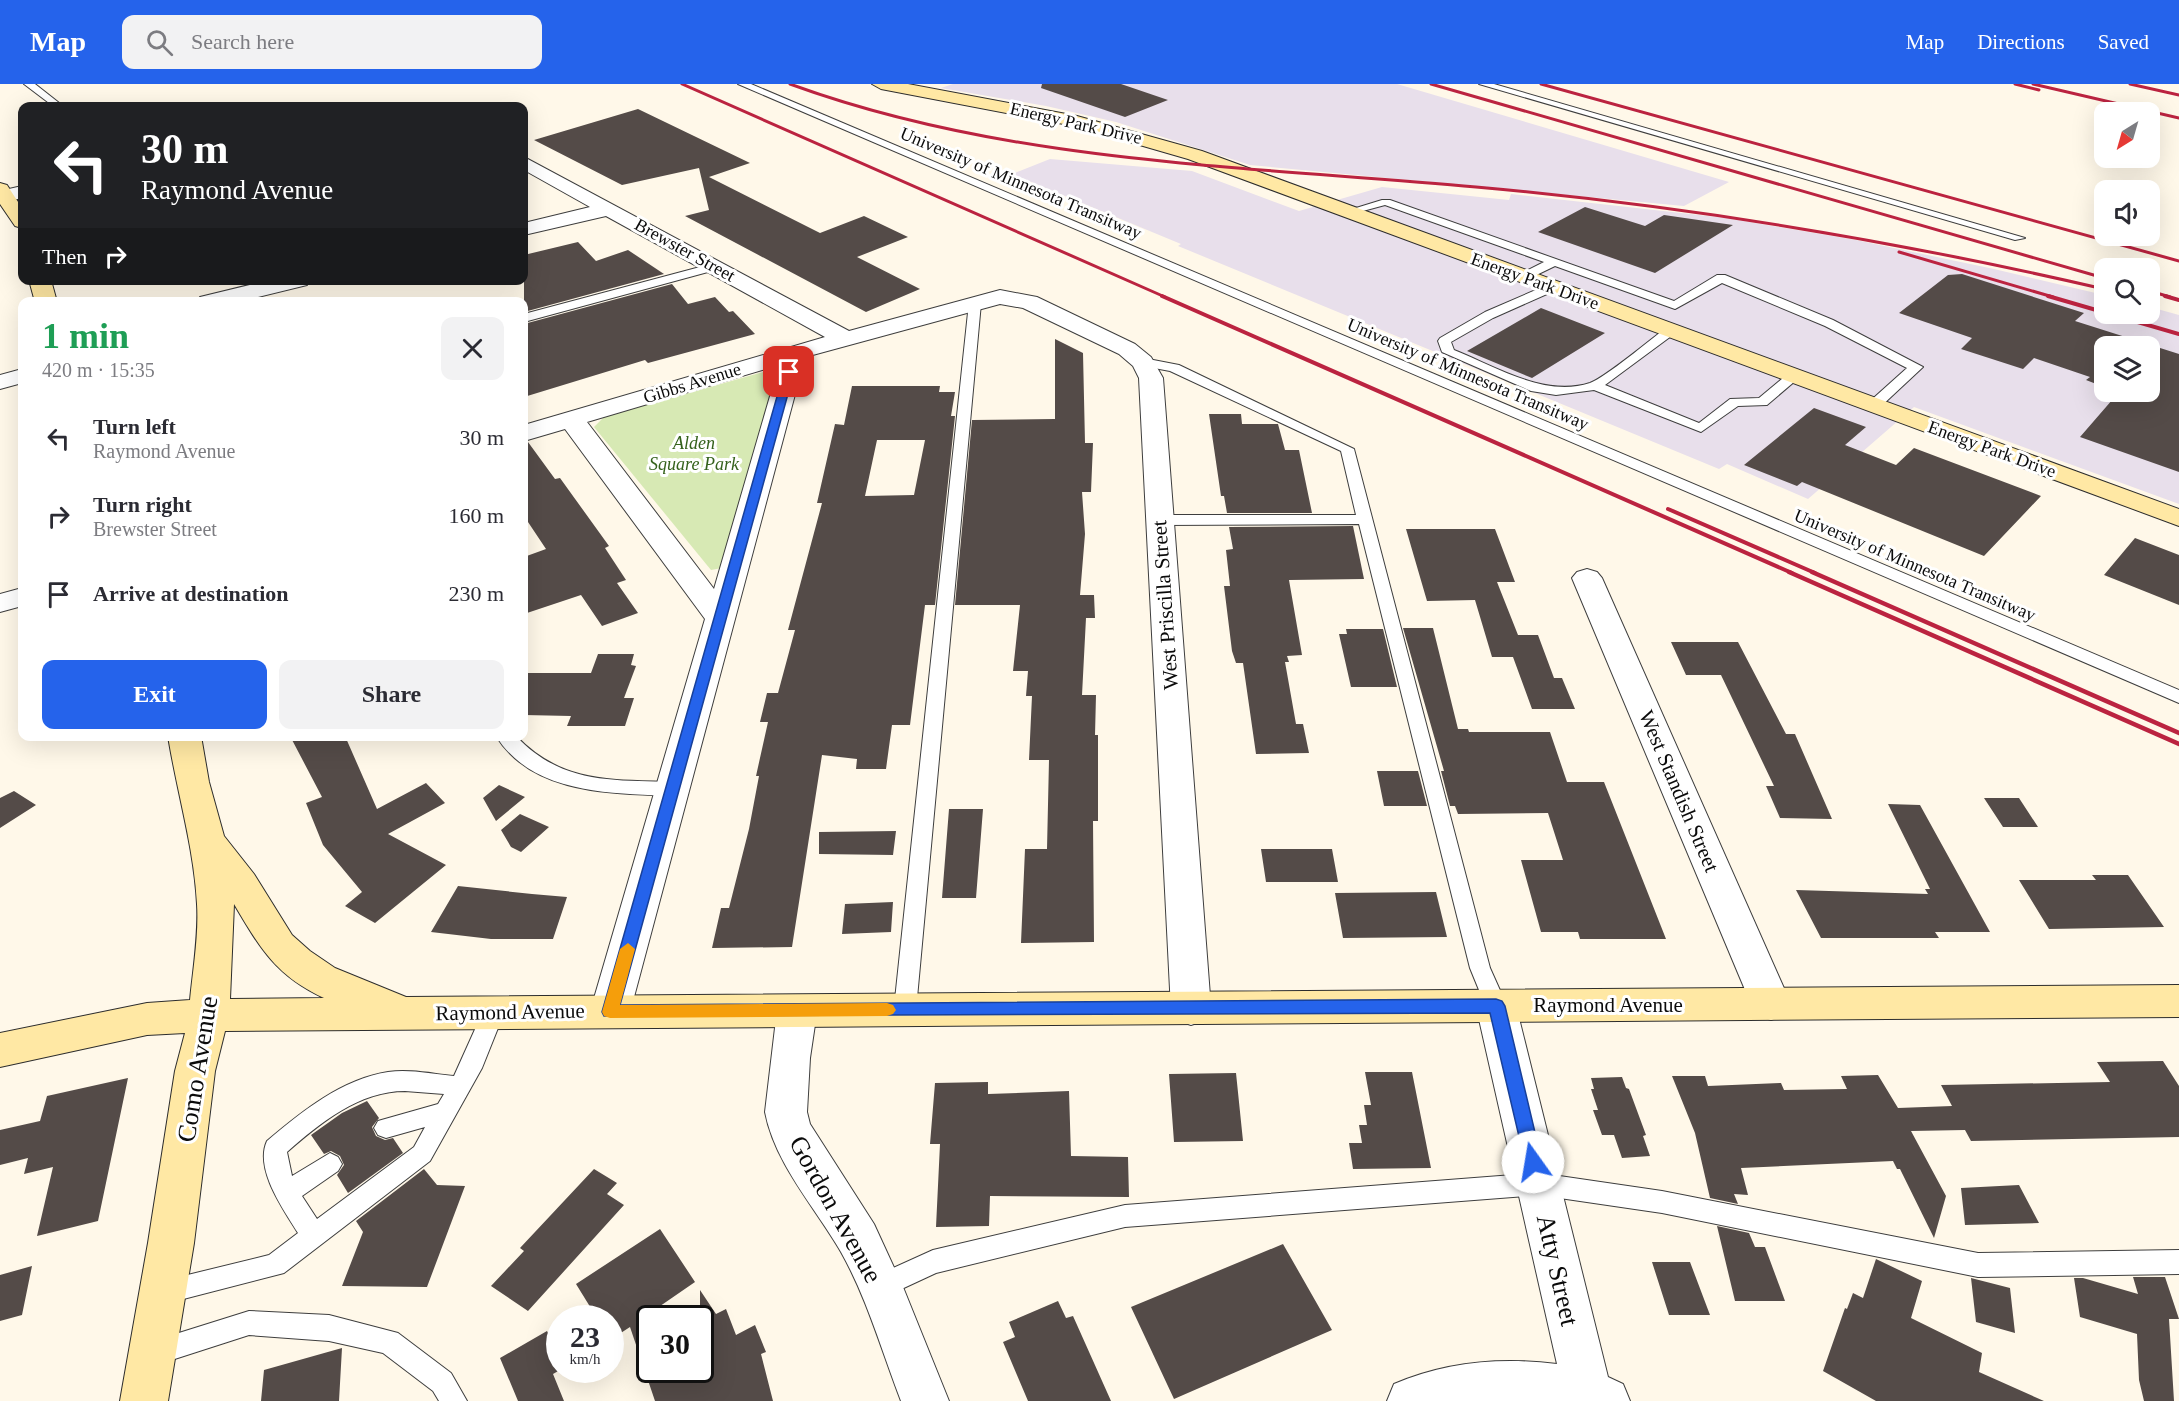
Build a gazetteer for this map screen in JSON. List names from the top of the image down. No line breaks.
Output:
{"streets":{"street":["Energy Park Drive","Brewster Street","Gibbs Avenue","West Priscilla Street","West Standish Street","Raymond Avenue","Como Avenue","Gordon Avenue","Atty Street"],"lane":["University of Minnesota Transitway"]},"crossings":[["Brewster Street","Gibbs Avenue"],["Gibbs Avenue","West Priscilla Street"],["West Priscilla Street","Raymond Avenue"],["West Standish Street","Raymond Avenue"],["Raymond Avenue","Como Avenue"],["Raymond Avenue","Gordon Avenue"],["Raymond Avenue","Atty Street"]],"parks":["Alden Square Park"],"north":"bottom left","page":{"header":"Map","search":"Search here","nav":["Map","Directions","Saved"],"turn":["30 m","Raymond Avenue"],"then":"Then","heading":["1 min","420 m · 15:35"],"list":[{"name":"Turn left","note":"Raymond Avenue","value":"30 m"},{"name":"Turn right","note":"Brewster Street","value":"160 m"},{"name":"Arrive at destination","value":"230 m"}],"buttons":["Exit","Share"],"speed":"23 km/h","limit":"30"}}
